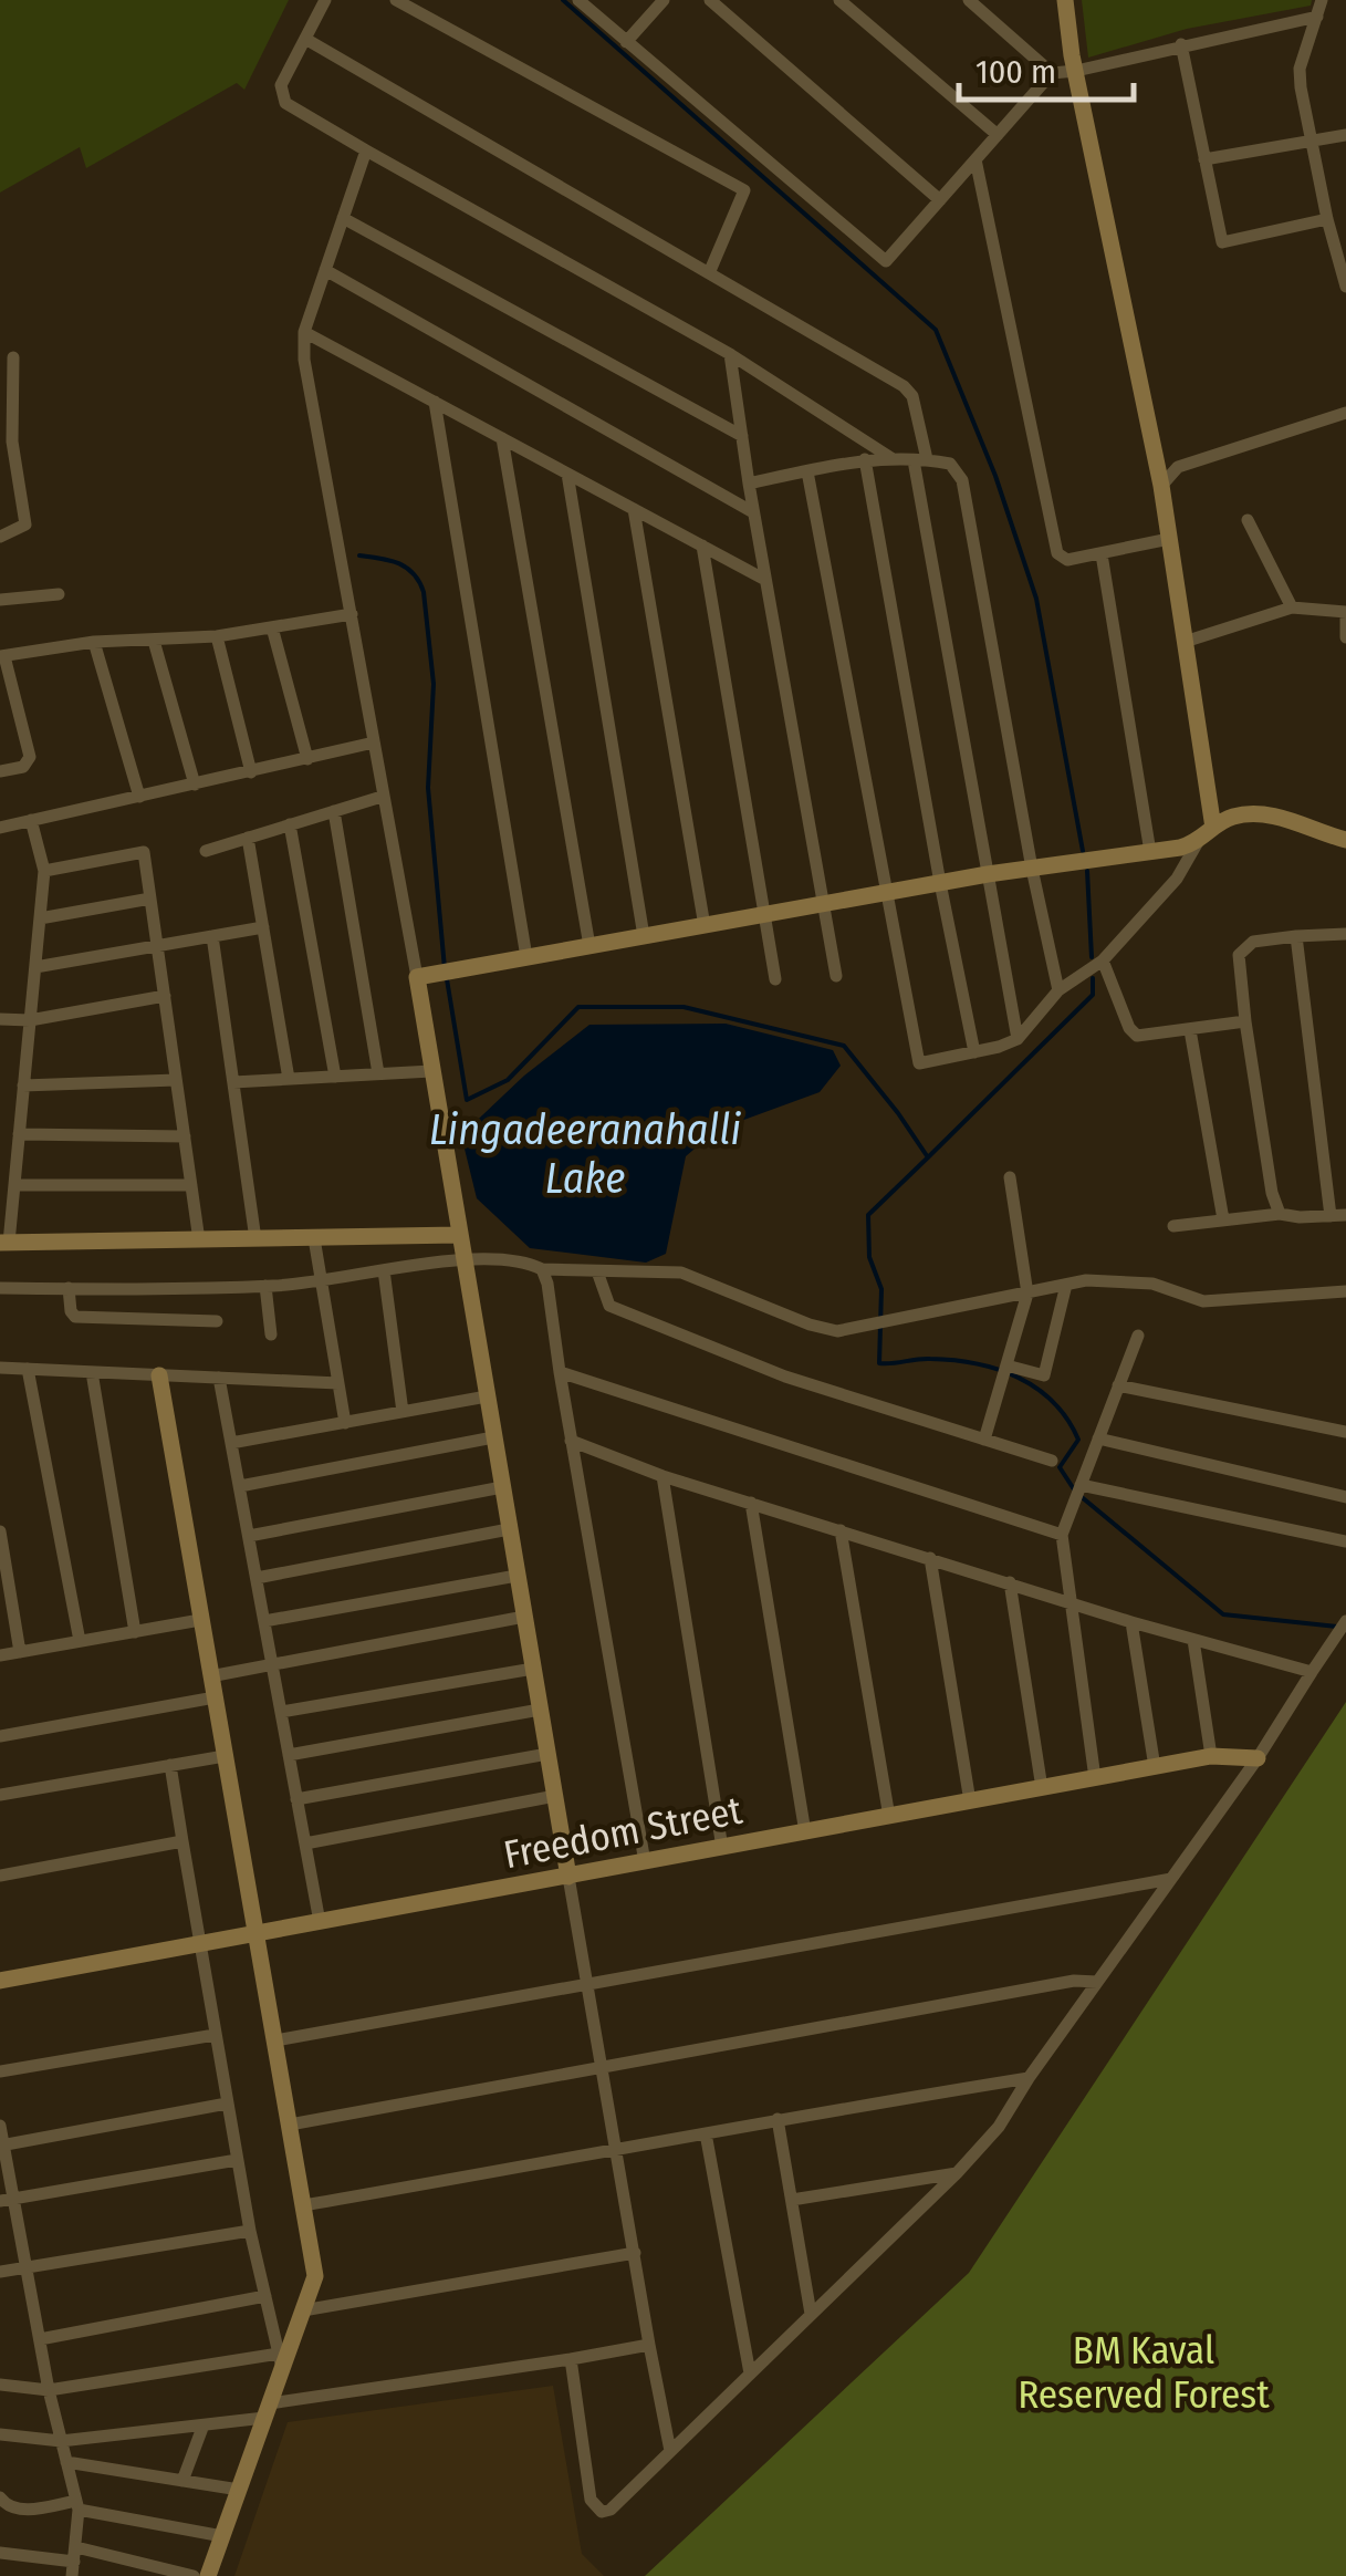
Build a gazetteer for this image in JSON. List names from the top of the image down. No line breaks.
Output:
{"streets":{"street":["Freedom Street"]},"water":["Lingadeeranahalli Lake"],"parks":["BM Kaval Reserved Forest"],"scale_bar":"100 m"}
